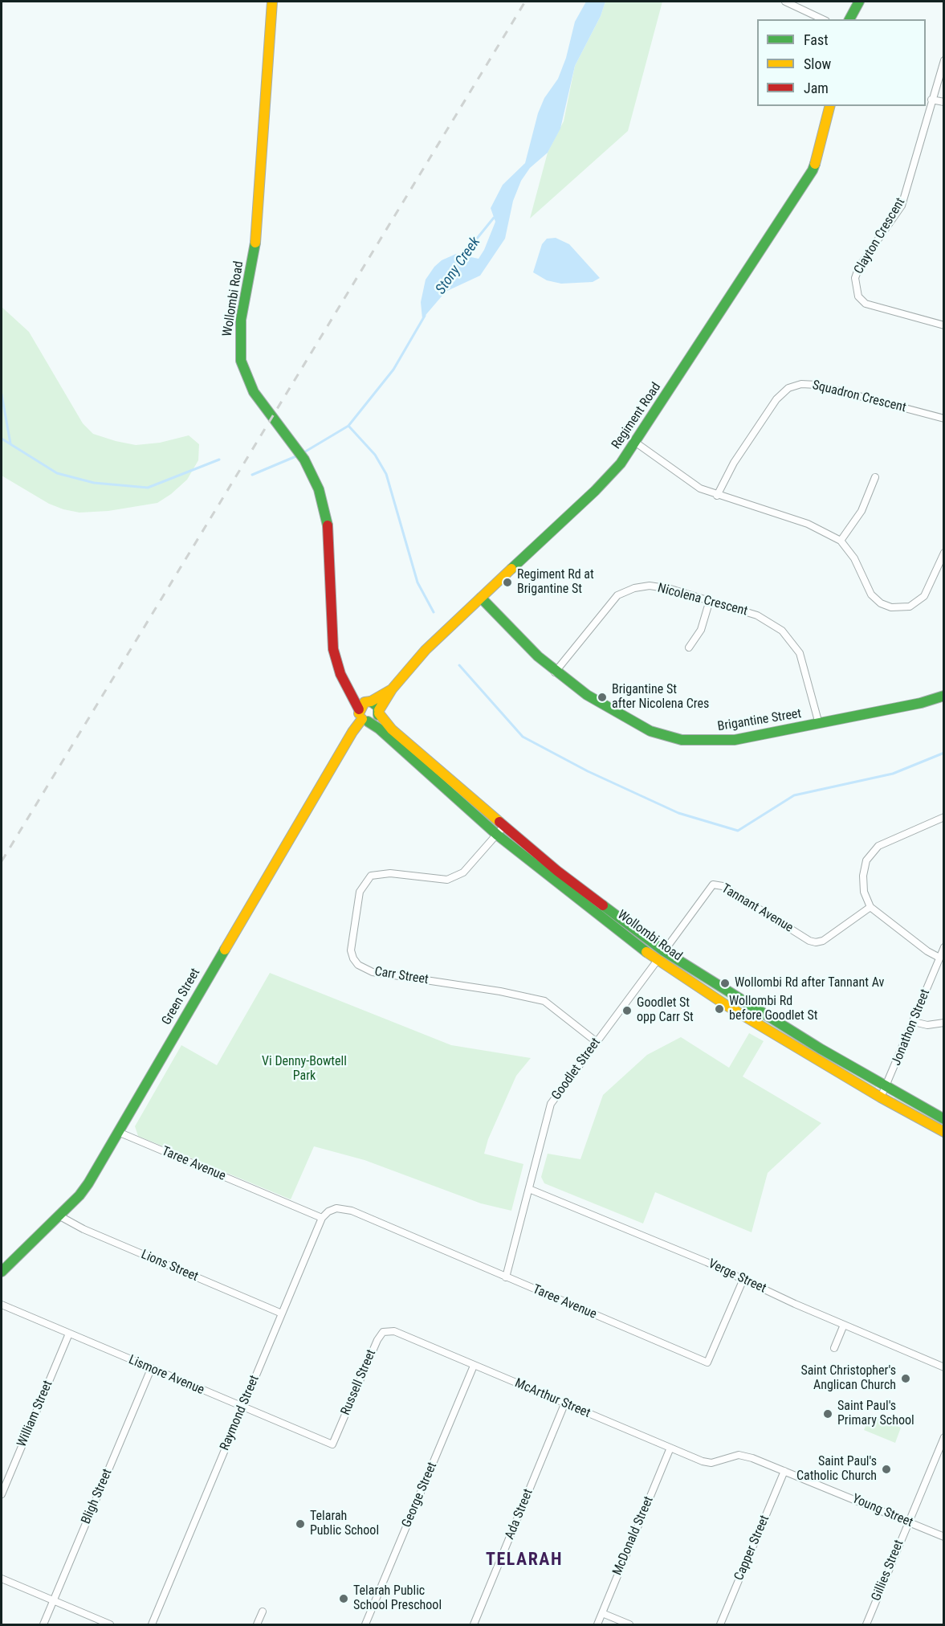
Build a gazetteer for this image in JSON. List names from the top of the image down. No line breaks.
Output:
{"streets":{"main road":["Wollombi Road","Regiment Road","Brigantine Street","Green Street"],"street":["Clayton Crescent","Squadron Crescent","Nicolena Crescent","Tannant Avenue","Carr Street","Jonathon Street","Goodlet Street","Taree Avenue","Lions Street","Verge Street","Lismore Avenue","Russell Street","McArthur Street","Raymond Street","William Street","George Street","Bligh Street","Young Street","Ada Street","McDonald Street","Capper Street","Gillies Street"]},"crossings":[["Wollombi Road","Regiment Road"],["Wollombi Road","Tannant Avenue"],["Wollombi Road","Carr Street"],["Wollombi Road","Green Street"],["Wollombi Road","Jonathon Street"],["Wollombi Road","Goodlet Street"],["Regiment Road","Brigantine Street"],["Regiment Road","Green Street"],["Nicolena Crescent","Brigantine Street"],["Carr Street","Goodlet Street"],["Green Street","Taree Avenue"],["Green Street","Lions Street"],["Goodlet Street","Taree Avenue"],["Goodlet Street","Verge Street"],["Taree Avenue","Verge Street"],["Taree Avenue","Raymond Street"],["Lions Street","Raymond Street"],["Lismore Avenue","Russell Street"],["Lismore Avenue","Raymond Street"],["Lismore Avenue","William Street"],["Lismore Avenue","Bligh Street"],["Russell Street","McArthur Street"],["McArthur Street","George Street"],["McArthur Street","Young Street"],["McArthur Street","Ada Street"],["McArthur Street","McDonald Street"],["Young Street","Capper Street"],["Young Street","Gillies Street"]],"districts":["TELARAH"],"water":["Stony Creek"],"parks":["Vi Denny-Bowtell Park"],"places":["Regiment Rd at Brigantine St","Brigantine St after Nicolena Cres","Wollombi Rd after Tannant Av","Wollombi Rd before Goodlet St","Goodlet St opp Carr St","Saint Christopher's Anglican Church","Saint Paul's Primary School","Saint Paul's Catholic Church","Telarah Public School","Telarah Public School Preschool"],"legend":["Fast","Slow","Jam"]}
